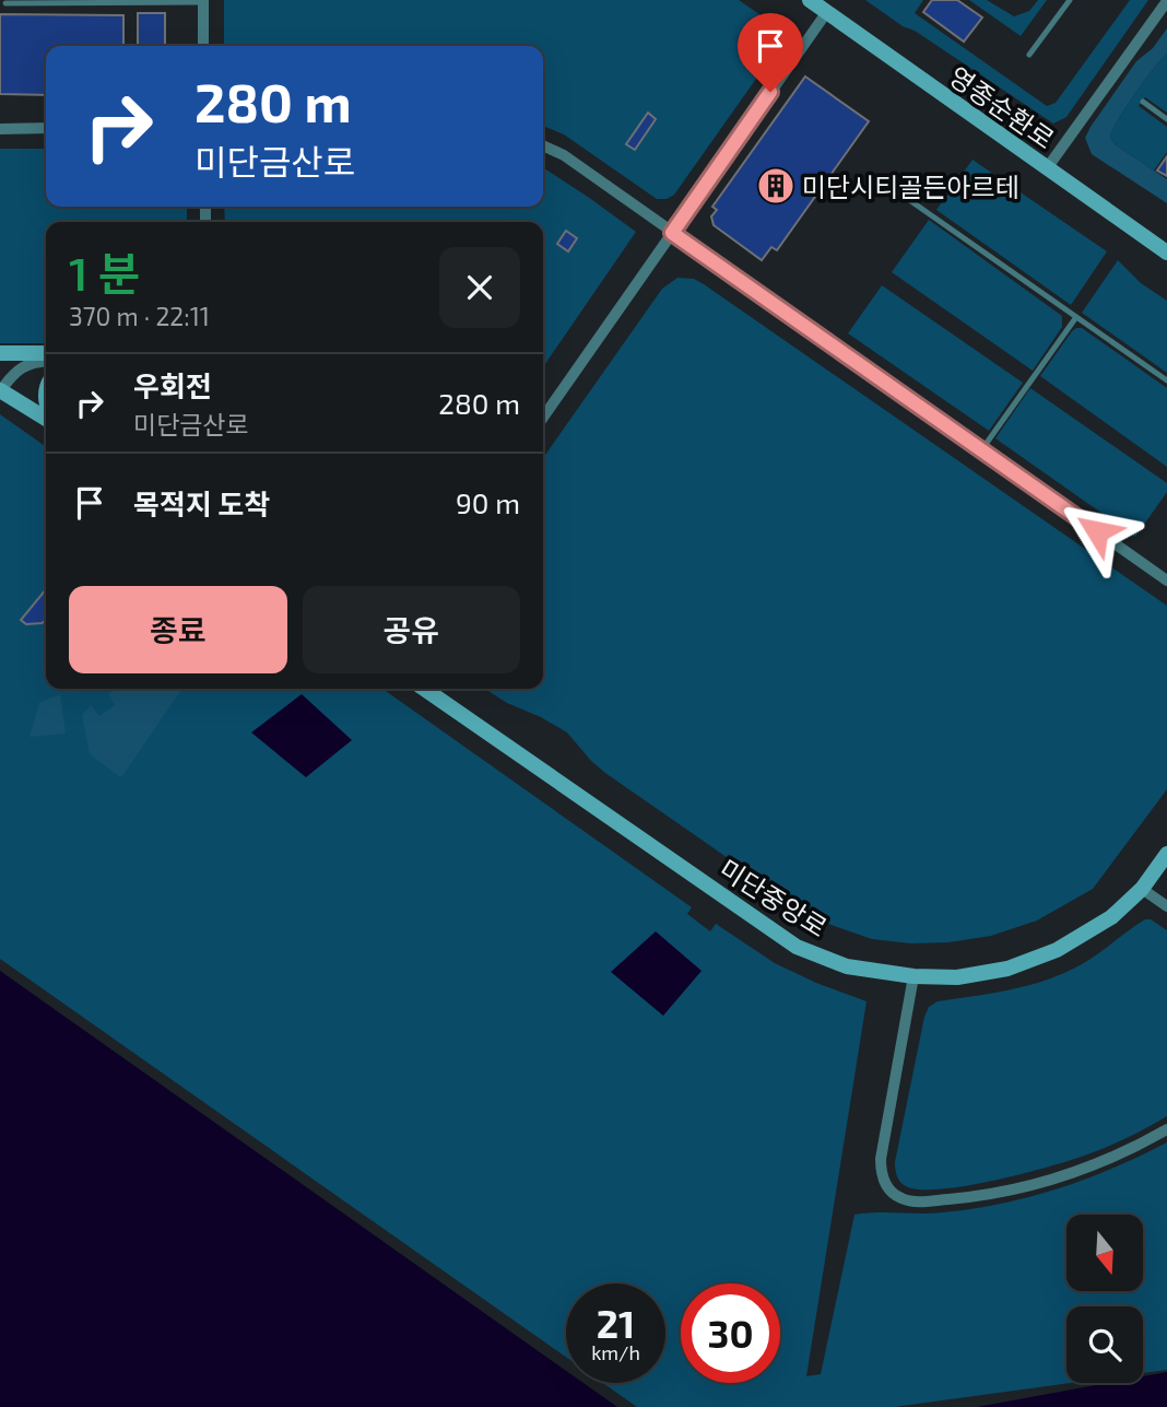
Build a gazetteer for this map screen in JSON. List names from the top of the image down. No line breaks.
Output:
{"streets":{"street":["영종순환로","미단중앙로"]},"places":{"building":["미단시티골든아르테"]},"north":"bottom","page":{"turn":["280 m","미단금산로"],"heading":["1 분","370 m · 22:11"],"list":[{"name":"우회전","note":"미단금산로","value":"280 m"},{"name":"목적지 도착","value":"90 m"}],"buttons":["종료","공유"],"speed":"21 km/h","limit":"30"}}
